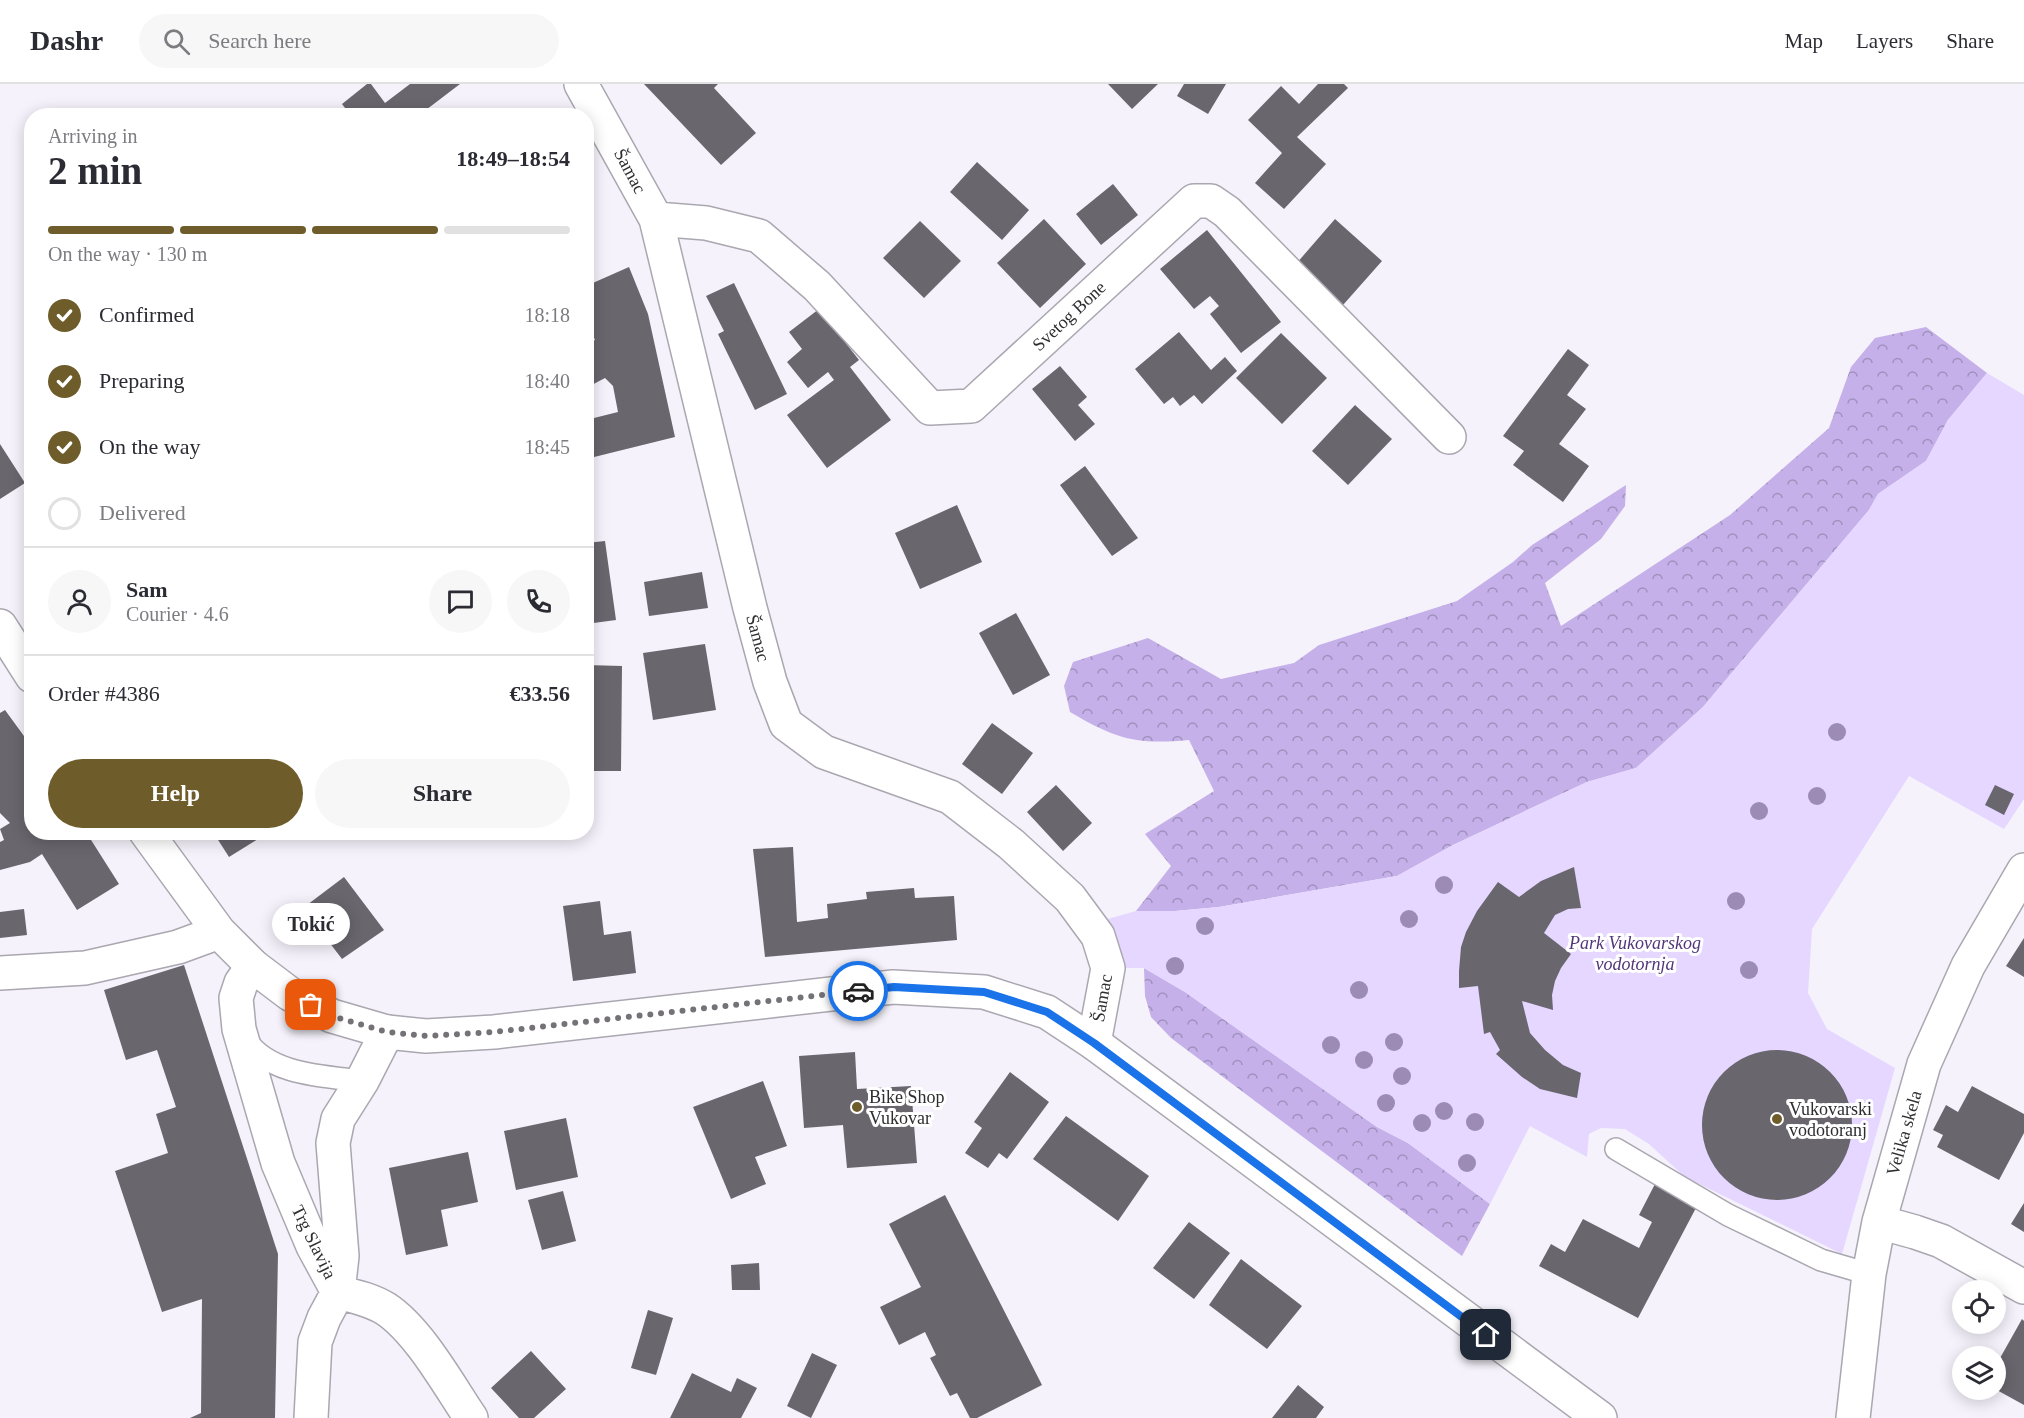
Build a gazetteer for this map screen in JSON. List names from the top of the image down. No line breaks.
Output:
{"streets":{"street":["Šamac","Svetog Bone","Velika skela","Trg Slavija"]},"crossings":[["Šamac","Svetog Bone"]],"parks":["Park Vukovarskog vodotornja"],"places":["Tokić","Bike Shop Vukovar","Vukovarski vodotoranj"],"page":{"header":"Dashr","search":"Search here","nav":["Map","Layers","Share"],"heading":["2 min","Arriving in","18:49–18:54"],"panel":["Sam","Courier · 4.6","Order #4386","€33.56"],"bar":"On the way · 130 m","list":[["Confirmed","18:18"],["Preparing","18:40"],["On the way","18:45"],"Delivered"],"buttons":["Help","Share"],"bubble":"Tokić"}}
